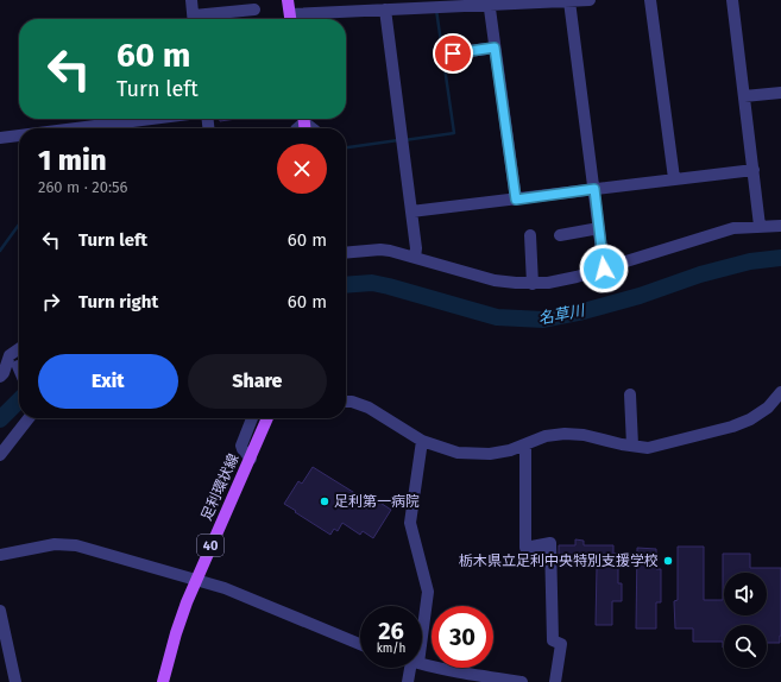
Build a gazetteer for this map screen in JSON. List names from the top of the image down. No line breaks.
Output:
{"streets":{"main road":["足利環状線","40"]},"water":["名草川"],"places":["足利第一病院","栃木県立足利中央特別支援学校"],"page":{"turn":["60 m","Turn left"],"heading":["1 min","260 m · 20:56"],"list":[{"name":"Turn left","value":"60 m"},{"name":"Turn right","value":"60 m"}],"buttons":["Exit","Share"],"speed":"26 km/h","limit":"30"}}
